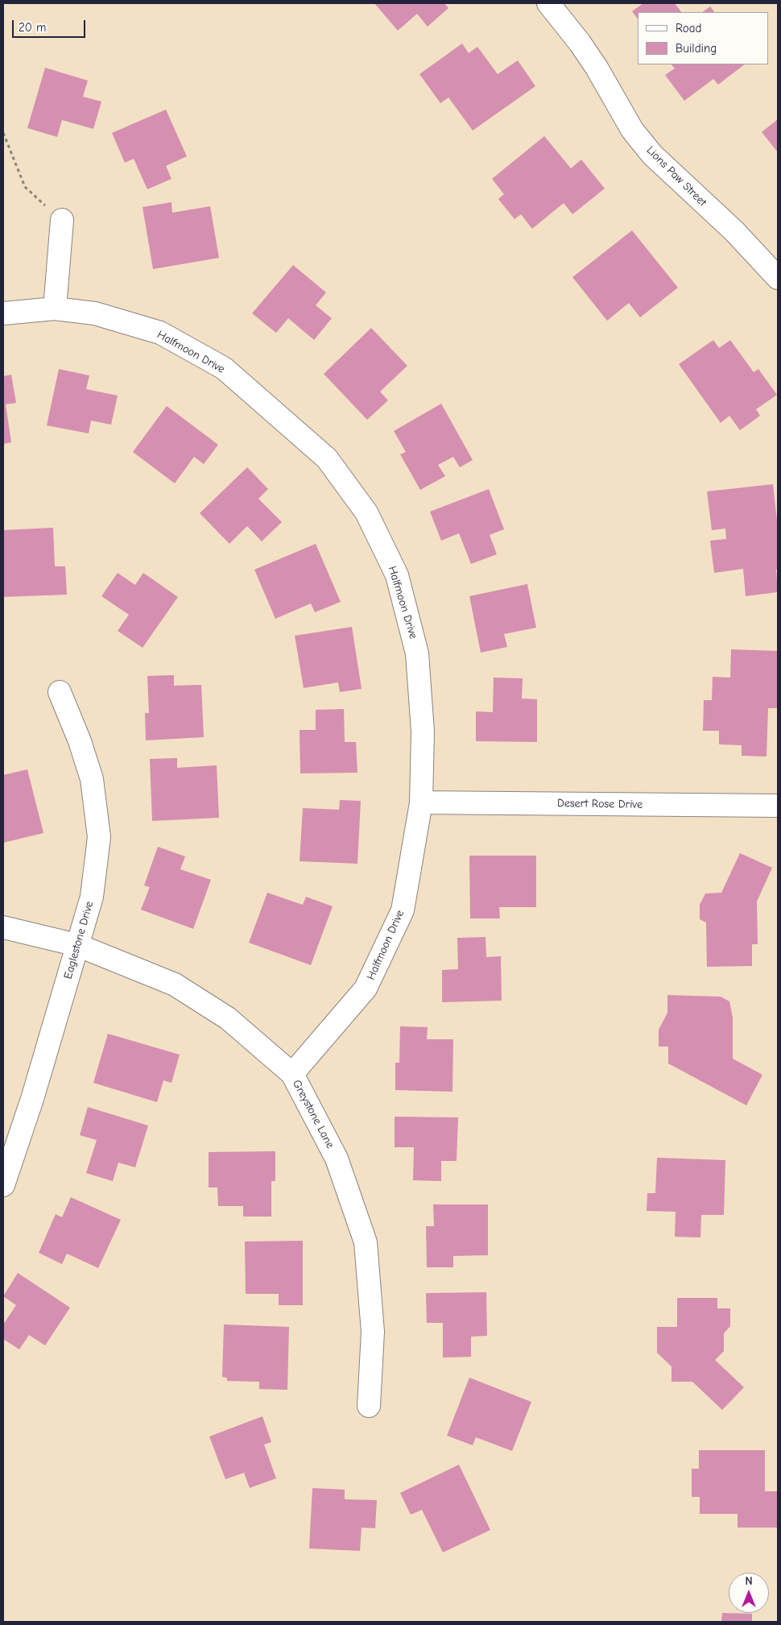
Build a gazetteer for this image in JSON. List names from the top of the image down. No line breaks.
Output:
{"streets":{"street":["Lions Paw Street","Halfmoon Drive","Desert Rose Drive","Eaglestone Drive","Greystone Lane"]},"crossings":[["Halfmoon Drive","Desert Rose Drive"],["Halfmoon Drive","Greystone Lane"],["Eaglestone Drive","Greystone Lane"]],"legend":["Road","Building"],"scale_bar":"20 m","north":"top"}
